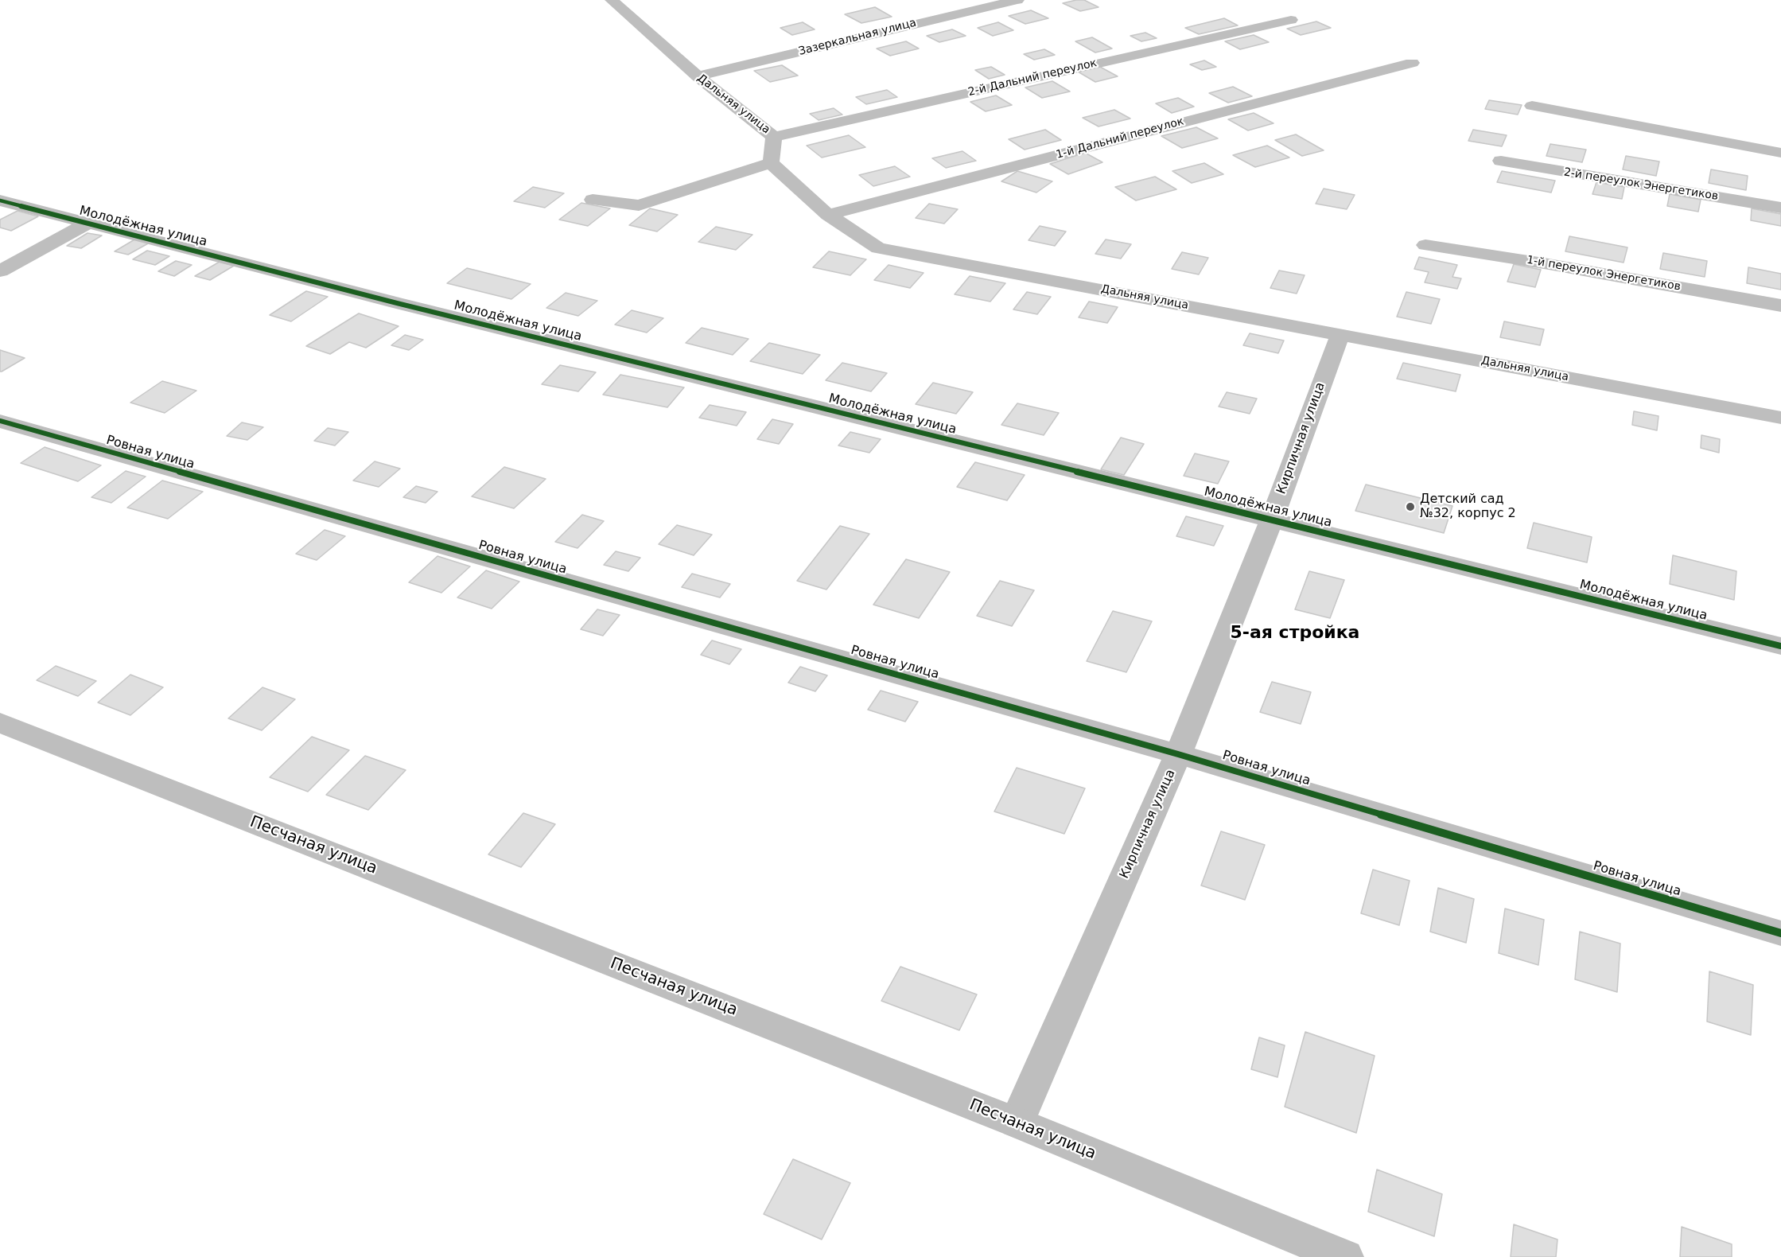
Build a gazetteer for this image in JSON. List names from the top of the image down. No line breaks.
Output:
{"streets":{"street":["Зазеркальная улица","2-й Дальний переулок","Дальняя улица","1-й Дальний переулок","2-й переулок Энергетиков","Молодёжная улица","1-й переулок Энергетиков","Кирпичная улица","Ровная улица","Песчаная улица"]},"crossings":[["Зазеркальная улица","Дальняя улица"],["2-й Дальний переулок","Дальняя улица"],["Дальняя улица","1-й Дальний переулок"],["Дальняя улица","Кирпичная улица"],["Молодёжная улица","Кирпичная улица"],["Кирпичная улица","Ровная улица"],["Кирпичная улица","Песчаная улица"]],"districts":["5-ая стройка"],"places":["Детский сад №32, корпус 2"]}
